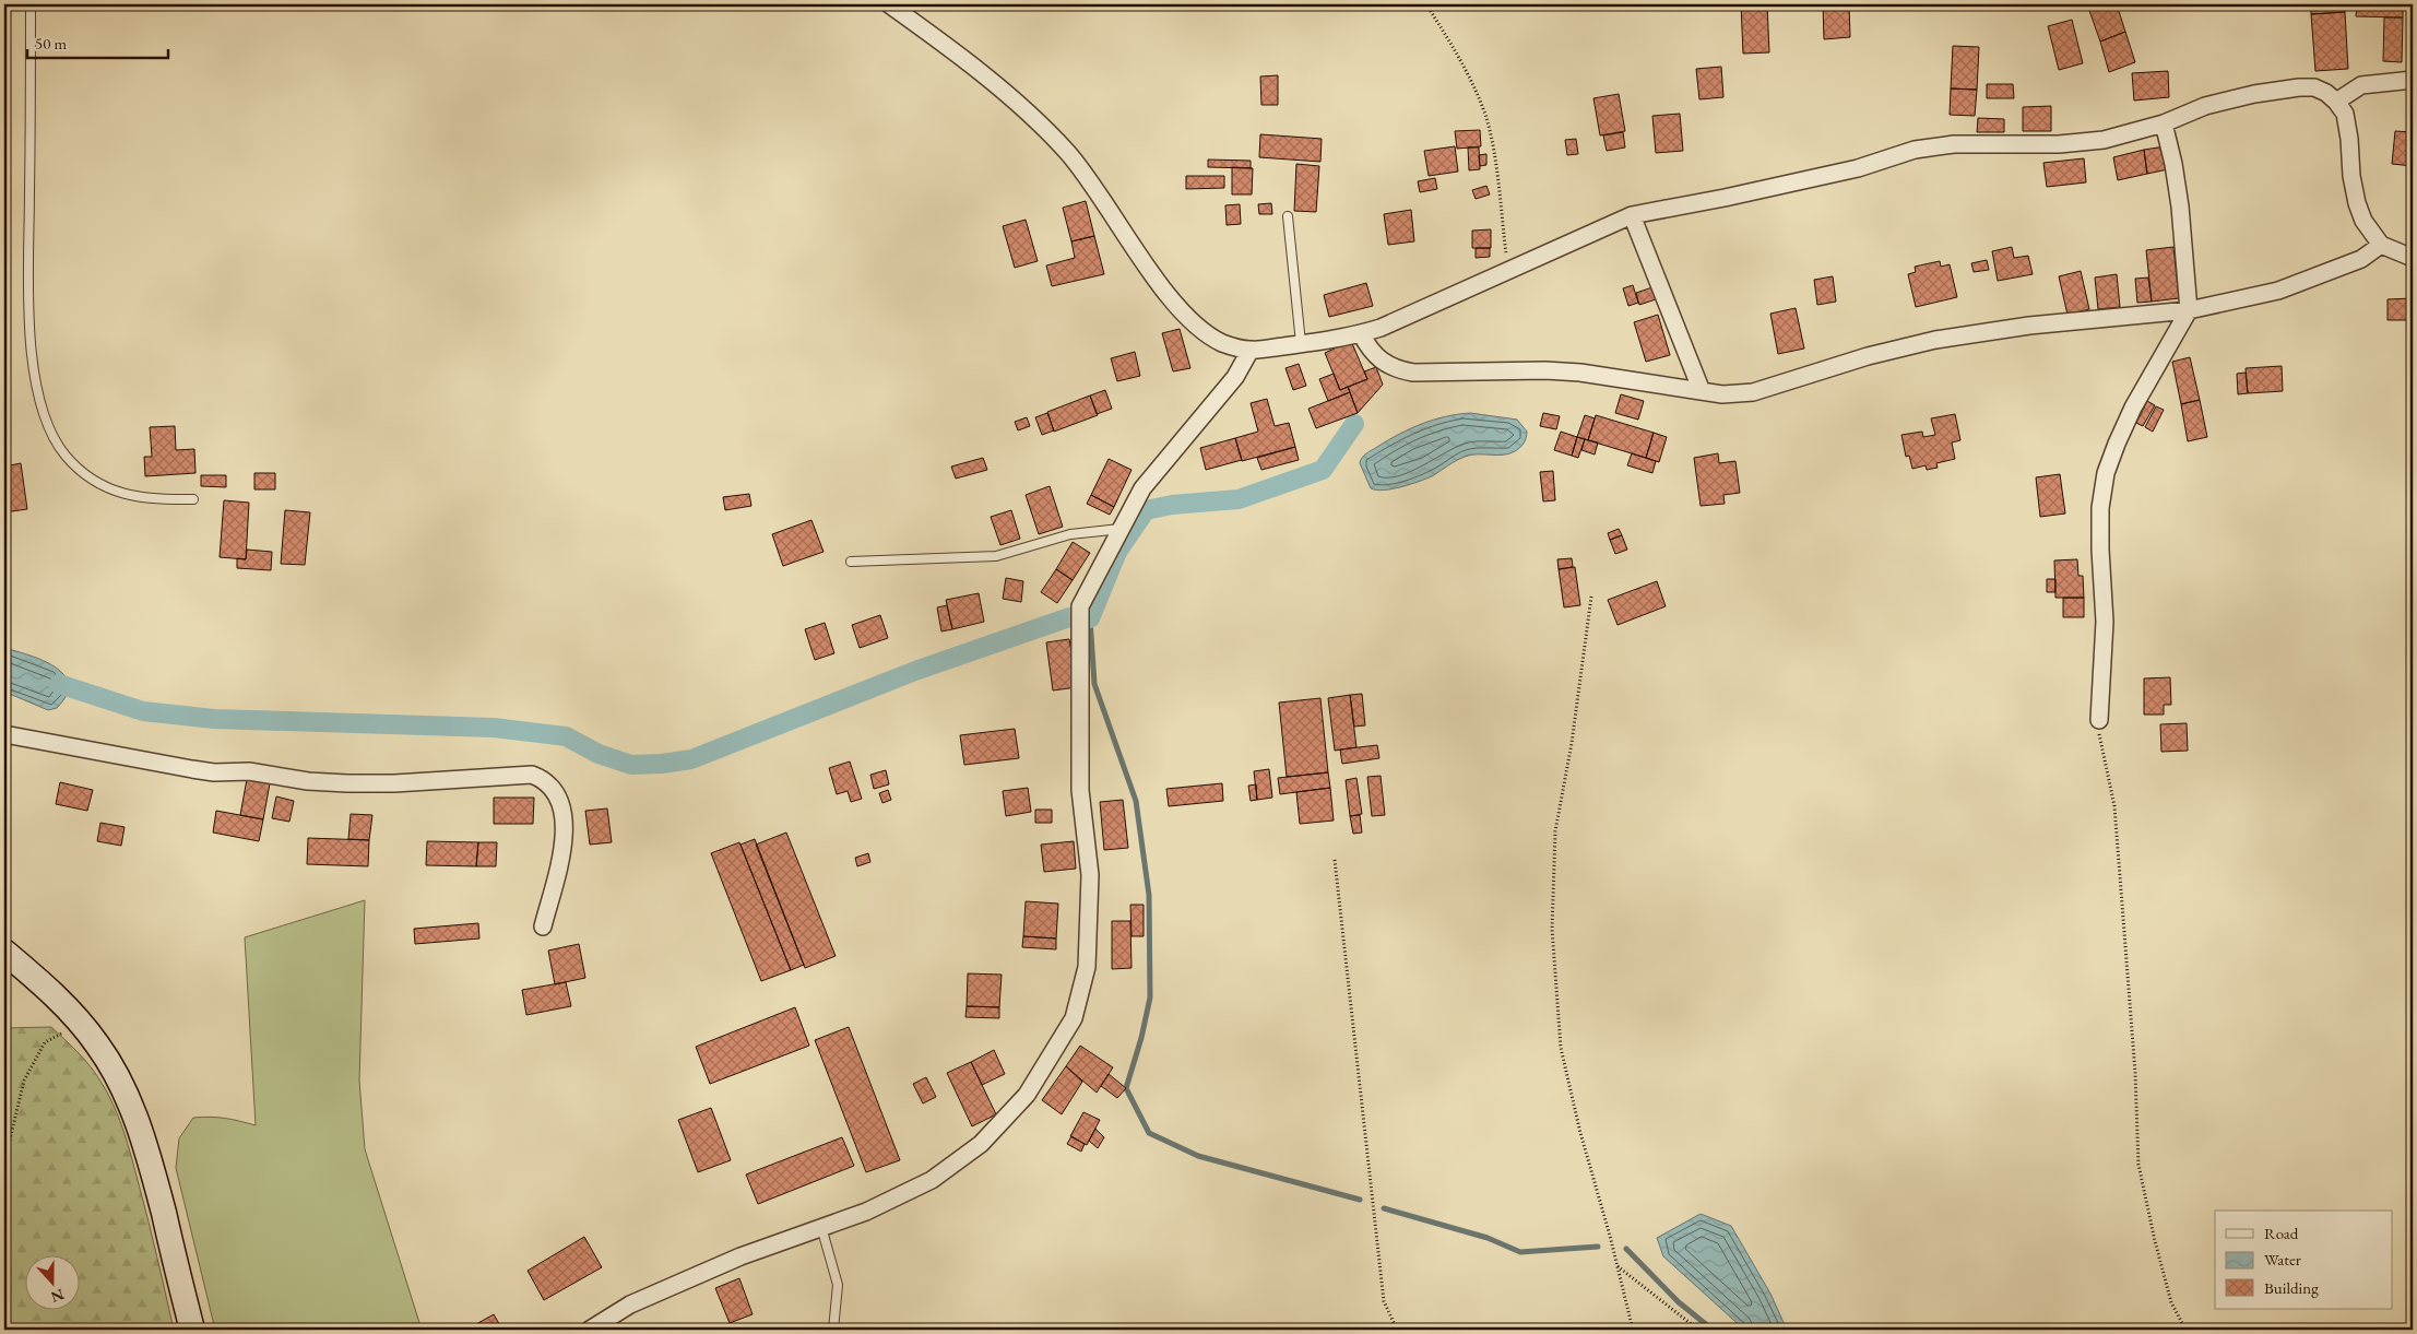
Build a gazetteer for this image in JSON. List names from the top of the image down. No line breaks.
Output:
{"legend":["Road","Water","Building"],"scale_bar":"50 m","north":"bottom"}
